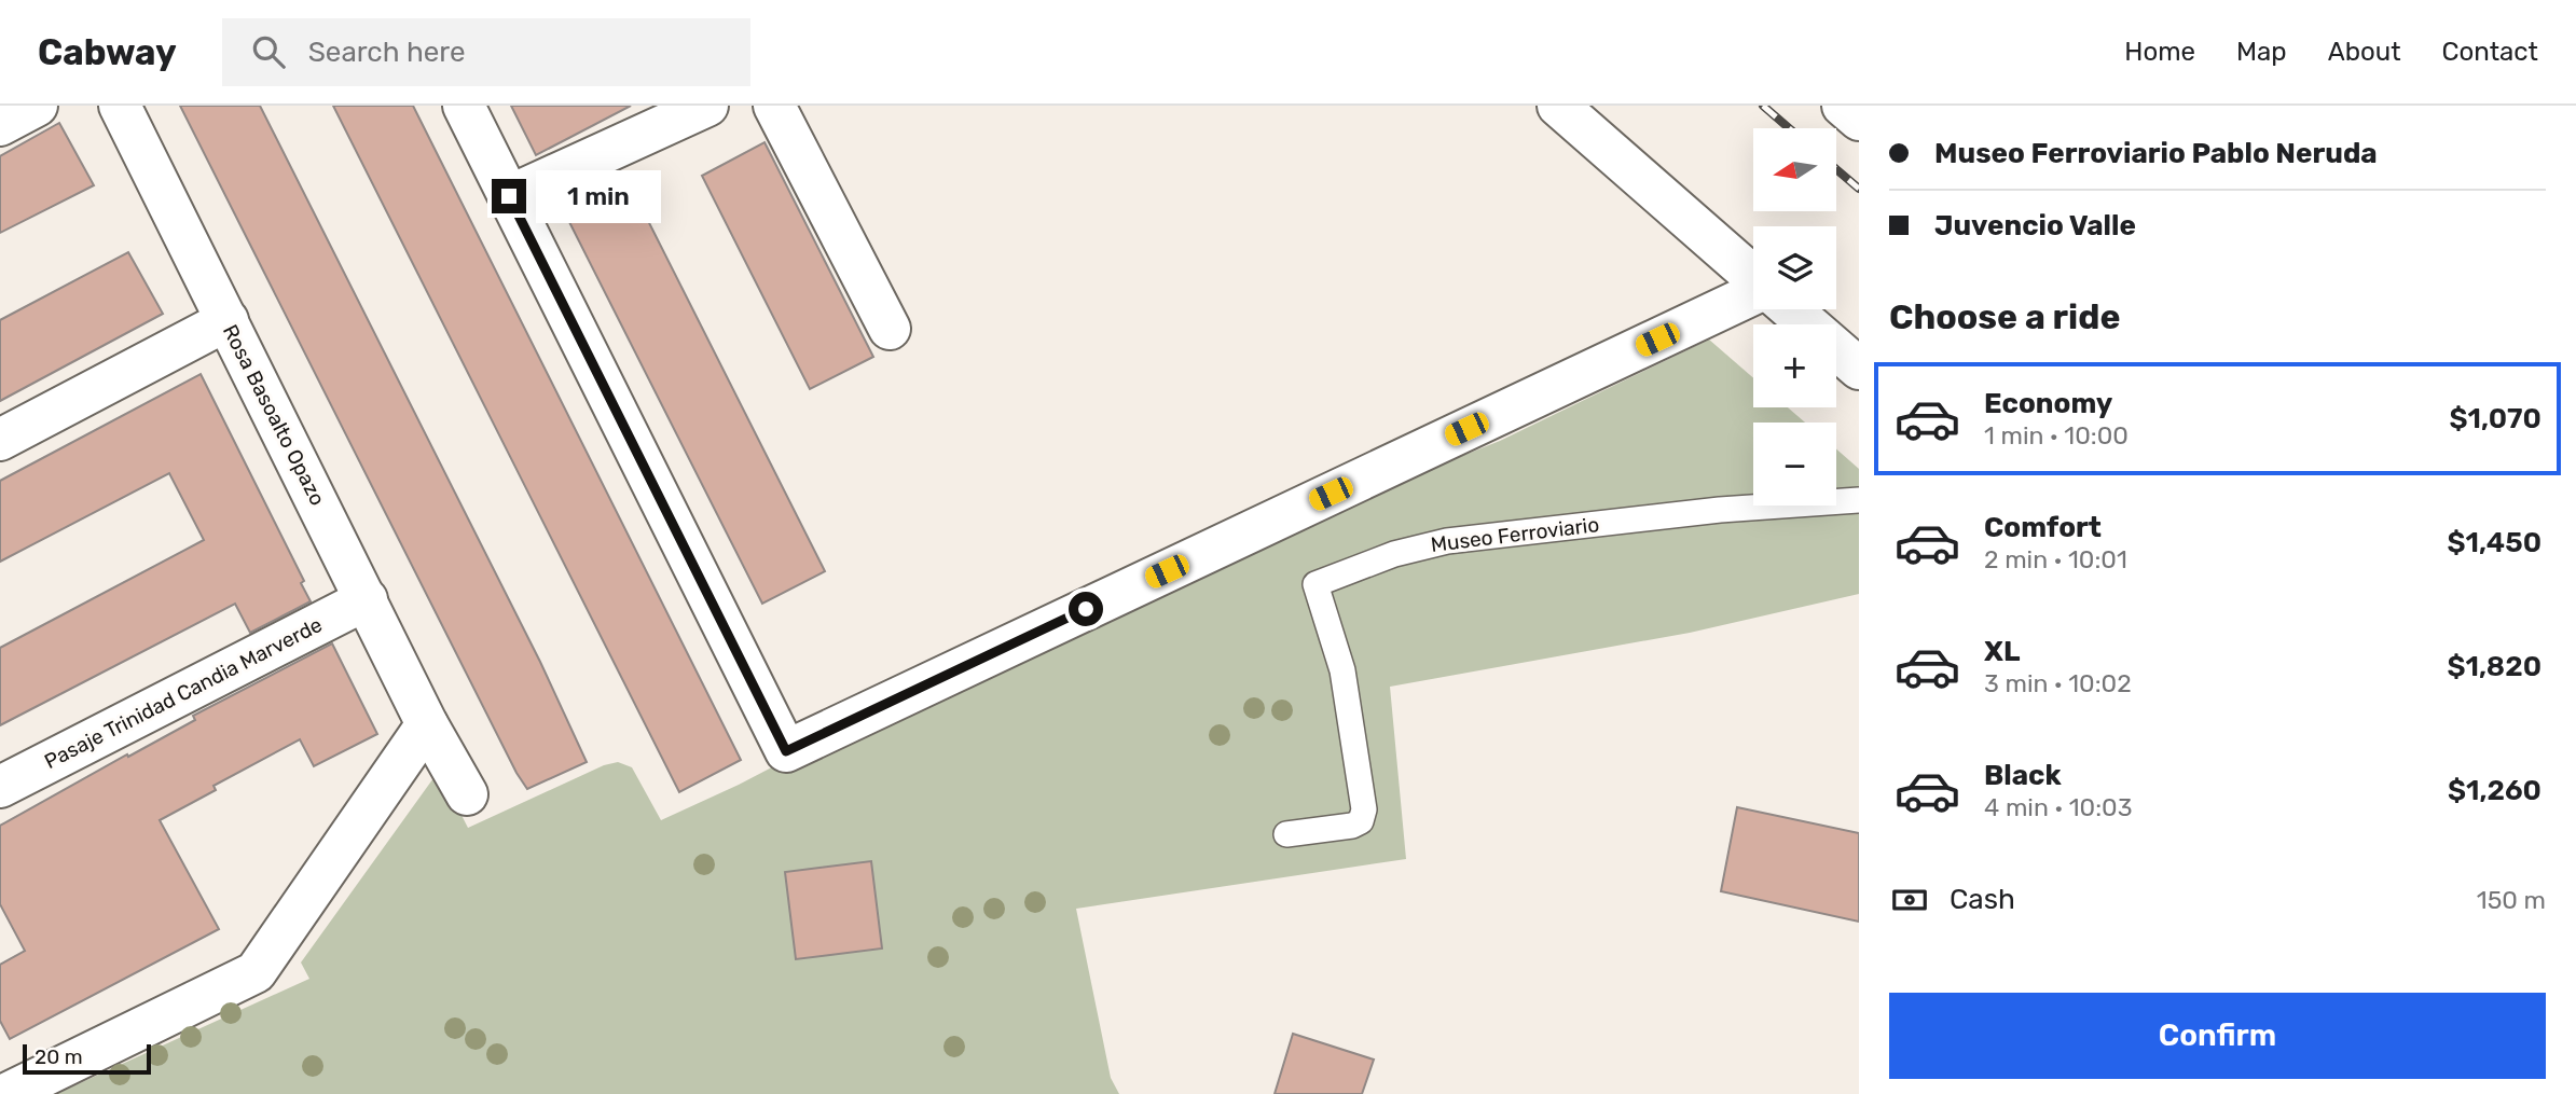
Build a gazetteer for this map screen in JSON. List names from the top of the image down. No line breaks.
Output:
{"streets":{"street":["Rosa Basoalto Opazo","Pasaje Trinidad Candia Marverde"],"lane":["Museo Ferroviario"]},"crossings":[["Rosa Basoalto Opazo","Pasaje Trinidad Candia Marverde"]],"scale_bar":"20 m","north":"left","page":{"header":"Cabway","search":"Search here","nav":["Home","Map","About","Contact"],"banner":["Museo Ferroviario Pablo Neruda","Juvencio Valle"],"map_buttons":["+","−"],"bubble":"1 min","heading":"Choose a ride","list":[{"name":"Economy","note":"1 min · 10:00","value":"$1,070"},{"name":"Comfort","note":"2 min · 10:01","value":"$1,450"},{"name":"XL","note":"3 min · 10:02","value":"$1,820"},{"name":"Black","note":"4 min · 10:03","value":"$1,260"}],"pay":["Cash","150 m"],"buttons":"Confirm","scale":"20 m"}}
